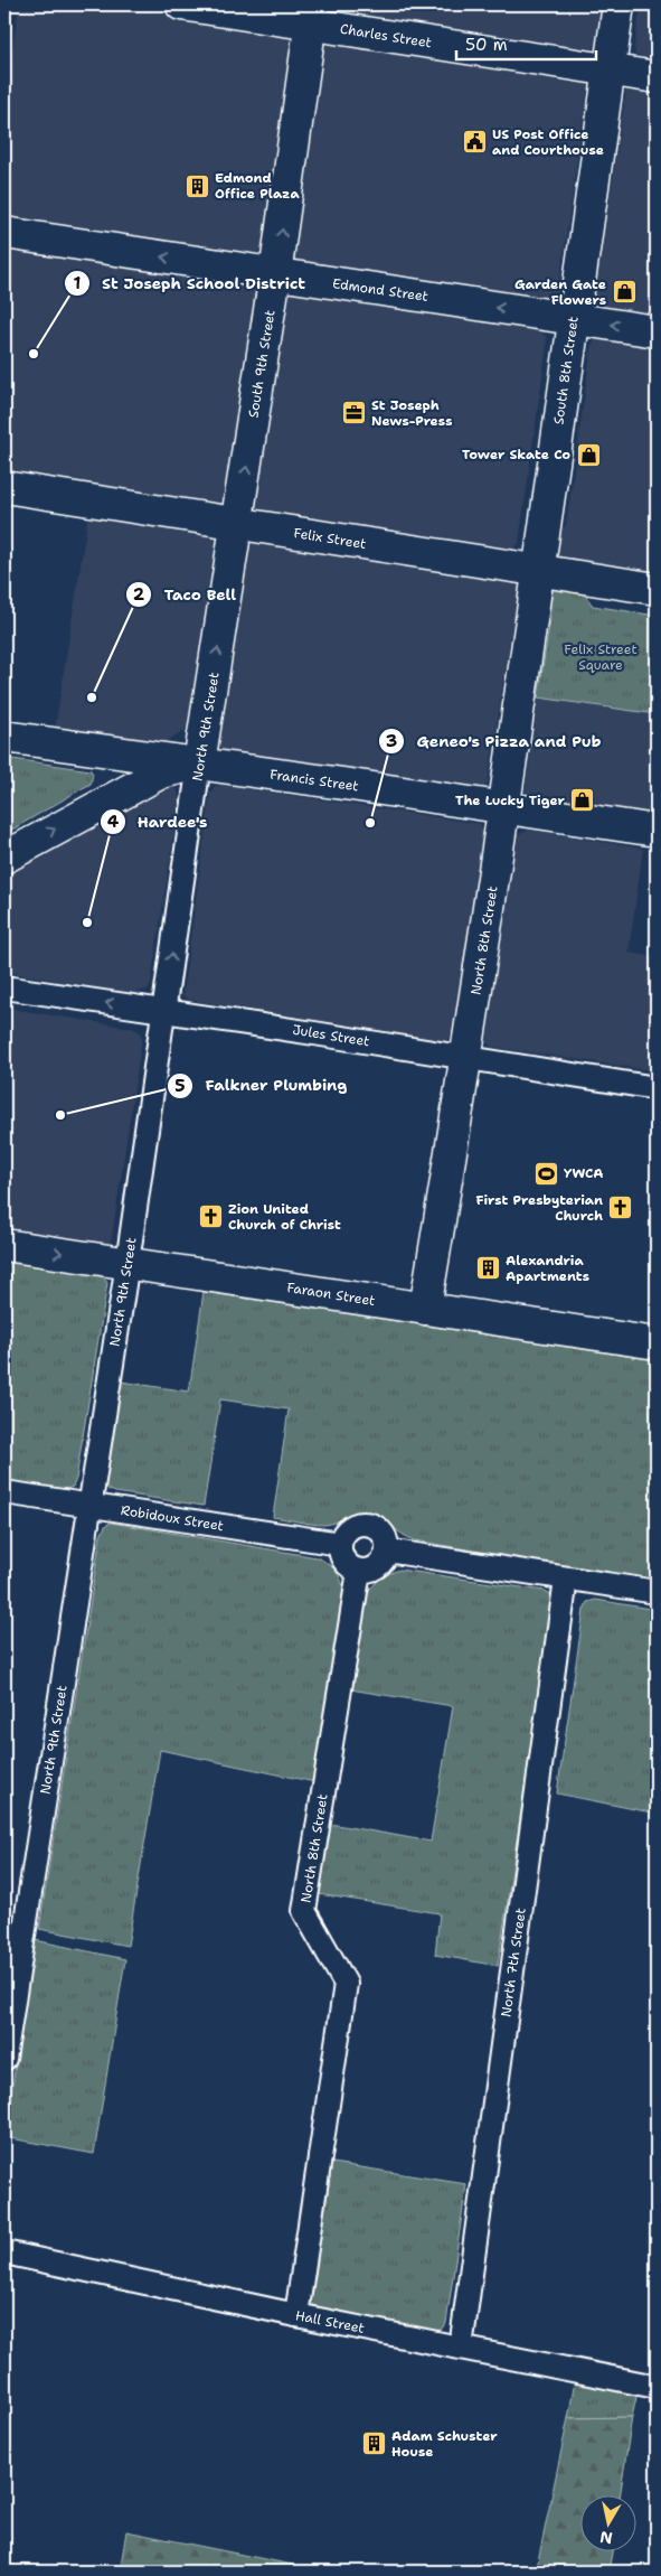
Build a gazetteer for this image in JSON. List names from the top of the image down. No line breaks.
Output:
{"streets":{"main road":["Charles Street","Edmond Street","South 9th Street","South 8th Street","Felix Street","North 9th Street","Francis Street","North 8th Street","Faraon Street"],"street":["Jules Street","Robidoux Street","North 7th Street","Hall Street"]},"crossings":[["Charles Street","South 9th Street"],["Charles Street","South 8th Street"],["Edmond Street","South 9th Street"],["Edmond Street","South 8th Street"],["South 9th Street","Felix Street"],["South 9th Street","North 9th Street"],["South 8th Street","Felix Street"],["South 8th Street","North 8th Street"],["Felix Street","North 9th Street"],["Felix Street","North 8th Street"],["North 9th Street","Francis Street"],["North 9th Street","Jules Street"],["North 9th Street","Faraon Street"],["North 9th Street","Robidoux Street"],["Francis Street","North 8th Street"],["North 8th Street","Jules Street"],["North 8th Street","Faraon Street"],["North 8th Street","Robidoux Street"],["North 8th Street","Hall Street"],["North 7th Street","Hall Street"]],"one_way":["Edmond Street","South 9th Street"],"parks":["Felix Street Square"],"places":{"public building":["US Post Office and Courthouse"],"building":["Edmond Office Plaza","Alexandria Apartments","Adam Schuster House"],"shop":["Garden Gate Flowers","Tower Skate Co","The Lucky Tiger"],"other":["St Joseph School District","Taco Bell","Geneo's Pizza and Pub","Hardee's","Falkner Plumbing"],"office":["St Joseph News-Press"],"sports":["YWCA"],"church":["First Presbyterian Church","Zion United Church of Christ"]},"scale_bar":"50 m","north":"bottom"}
